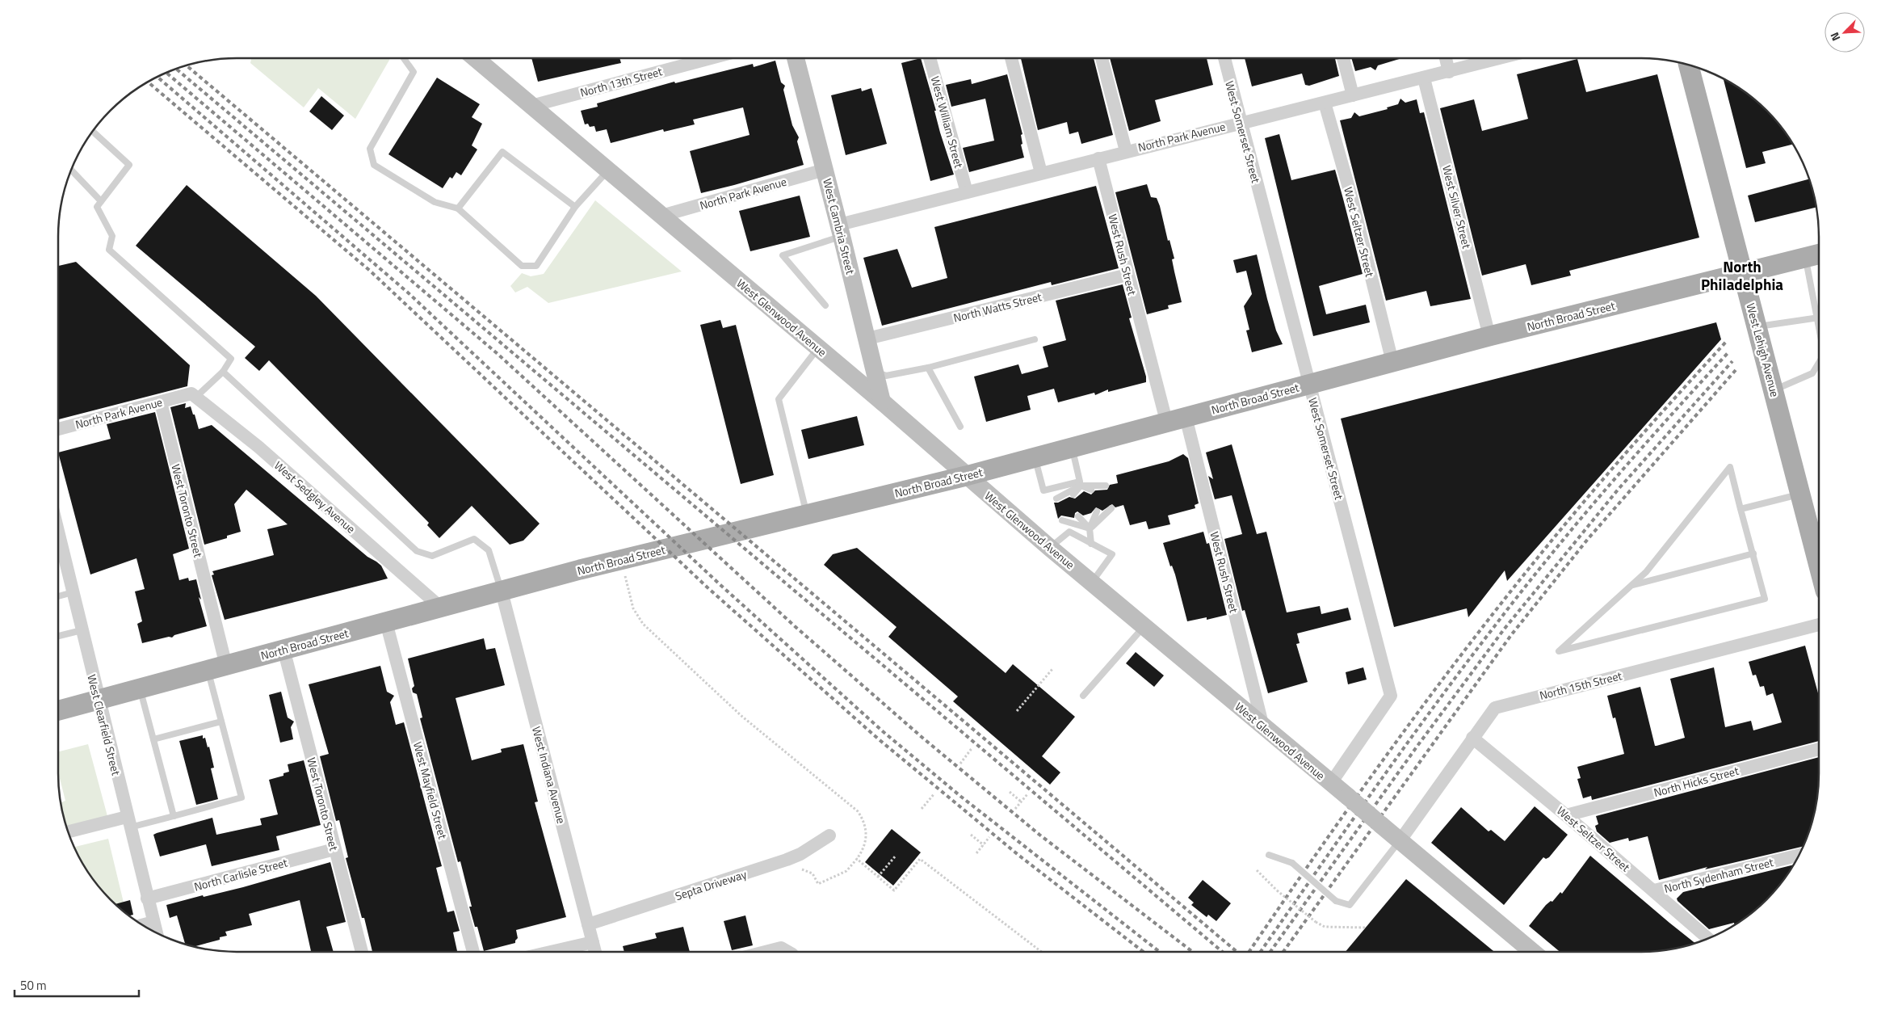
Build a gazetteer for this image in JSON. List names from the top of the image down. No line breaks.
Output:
{"streets":{"main road":["West Cambria Street","North Broad Street","West Glenwood Avenue","West Lehigh Avenue"],"street":["North 13th Street","West William Street","West Somerset Street","North Park Avenue","West Silver Street","West Seltzer Street","West Rush Street","North Watts Street","West Sedgley Avenue","West Toronto Street","North 15th Street","West Clearfield Street","West Indiana Avenue","North Hicks Street","West Mayfield Street","North Carlisle Street","North Sydenham Street","Septa Driveway"]},"crossings":[["North 13th Street","West Glenwood Avenue"],["West William Street","North Park Avenue"],["West Somerset Street","North Park Avenue"],["West Somerset Street","North Broad Street"],["West Somerset Street","West Glenwood Avenue"],["North Park Avenue","West Silver Street"],["North Park Avenue","West Cambria Street"],["North Park Avenue","West Seltzer Street"],["North Park Avenue","West Rush Street"],["North Park Avenue","West Glenwood Avenue"],["North Park Avenue","West Sedgley Avenue"],["North Park Avenue","West Toronto Street"],["West Silver Street","North Broad Street"],["West Cambria Street","North Watts Street"],["West Cambria Street","West Glenwood Avenue"],["West Seltzer Street","North Broad Street"],["West Seltzer Street","North 15th Street"],["West Seltzer Street","North Hicks Street"],["West Seltzer Street","North Sydenham Street"],["West Rush Street","North Watts Street"],["West Rush Street","North Broad Street"],["West Rush Street","West Glenwood Avenue"],["North Broad Street","West Glenwood Avenue"],["North Broad Street","West Lehigh Avenue"],["North Broad Street","West Sedgley Avenue"],["North Broad Street","West Toronto Street"],["North Broad Street","West Clearfield Street"],["North Broad Street","West Indiana Avenue"],["North Broad Street","West Mayfield Street"],["West Glenwood Avenue","North 15th Street"],["West Toronto Street","North Carlisle Street"],["West Clearfield Street","North Carlisle Street"],["West Indiana Avenue","Septa Driveway"]],"districts":["North Philadelphia"],"scale_bar":"50 m","north":"bottom left"}
